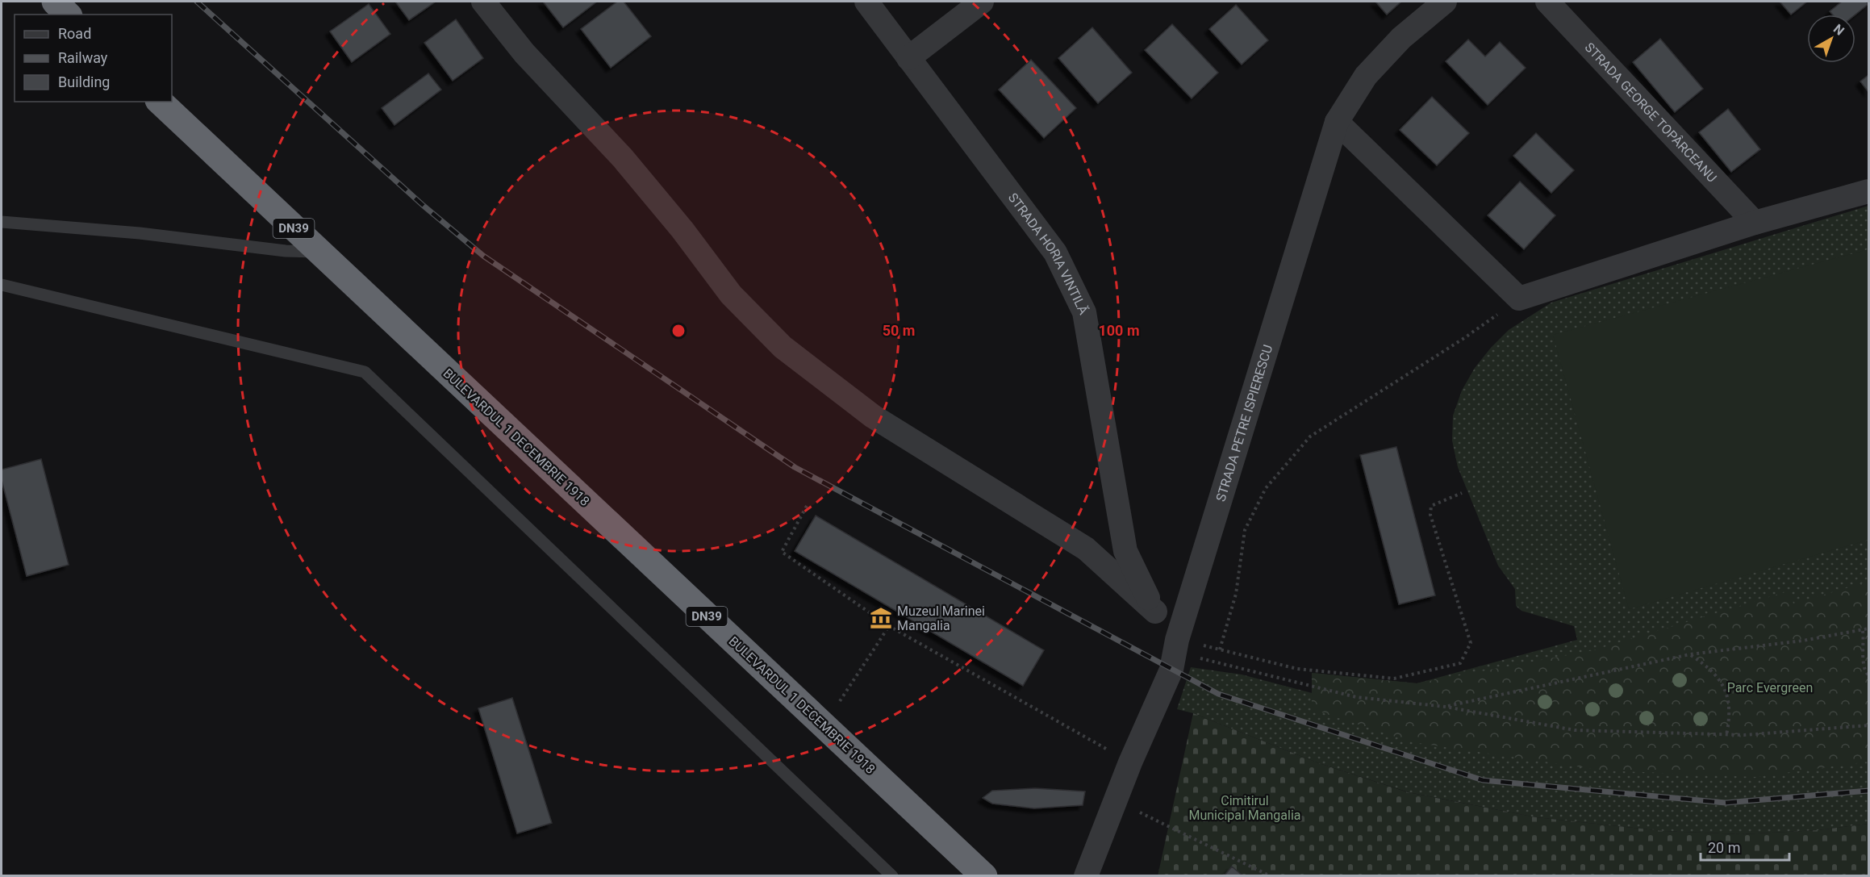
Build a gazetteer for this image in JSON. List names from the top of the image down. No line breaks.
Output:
{"streets":{"highway":["DN39","BULEVARDUL 1 DECEMBRIE 1918"],"street":["STRADA GEORGE TOPÂRCEANU","STRADA HORIA VINTILĂ","STRADA PETRE ISPIERESCU"]},"crossings":[["DN39","BULEVARDUL 1 DECEMBRIE 1918"],["STRADA HORIA VINTILĂ","STRADA PETRE ISPIERESCU"]],"parks":["Parc Evergreen","Cimitirul Municipal Mangalia"],"places":{"museum":["Muzeul Marinei Mangalia"]},"legend":["Road","Railway","Building"],"scale_bar":"20 m","north":"top right","rings":["50 m","100 m"]}
